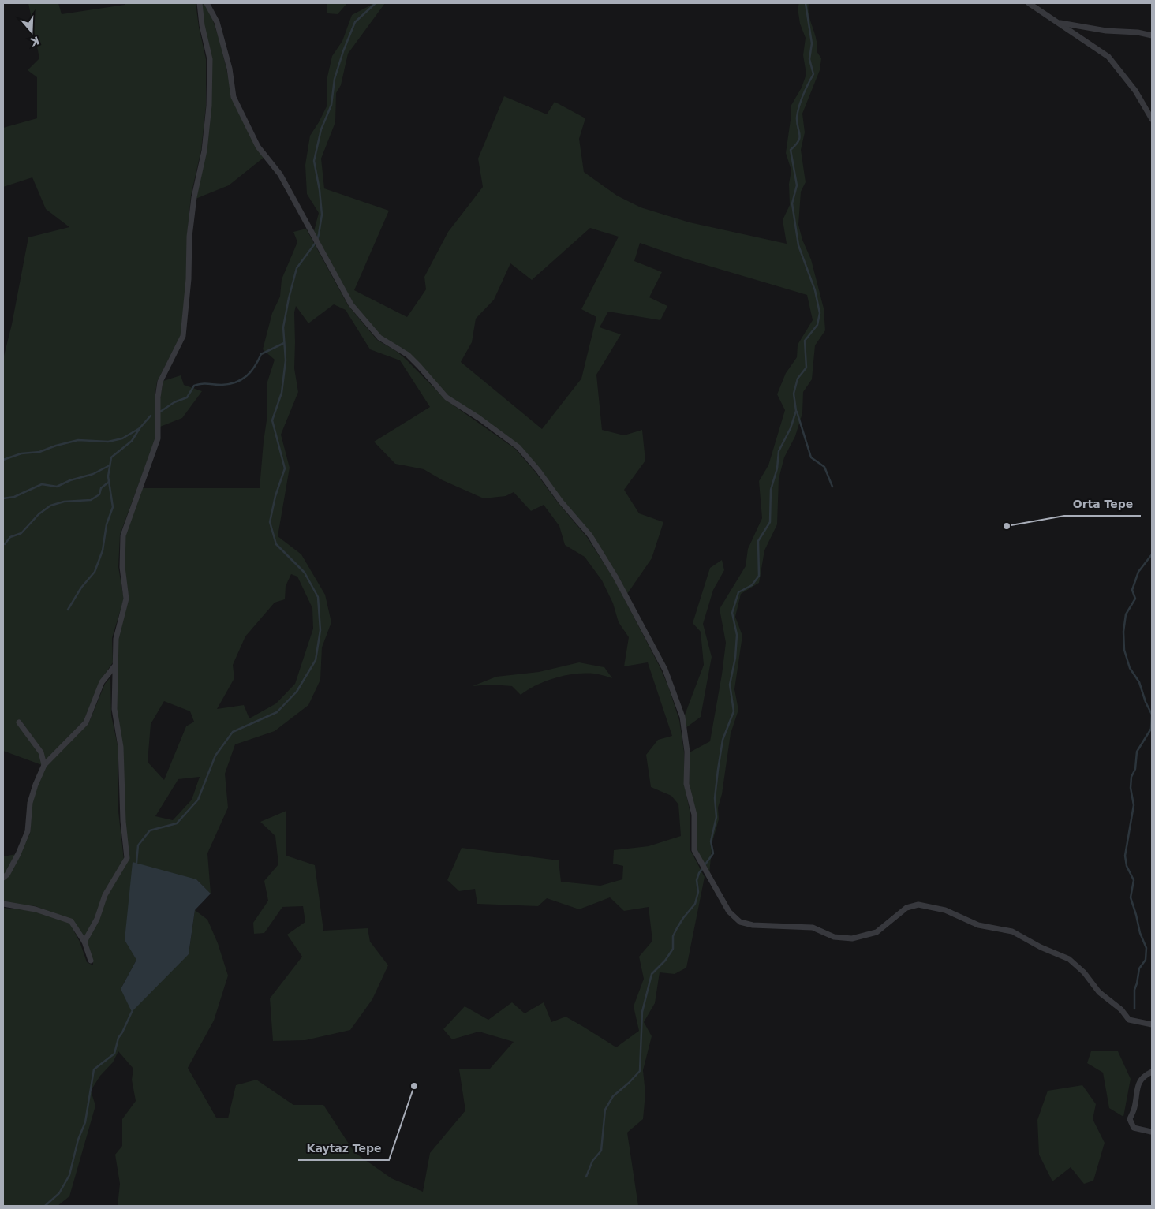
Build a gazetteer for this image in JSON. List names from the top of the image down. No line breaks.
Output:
{"places":["Orta Tepe","Kaytaz Tepe"],"north":"bottom"}
